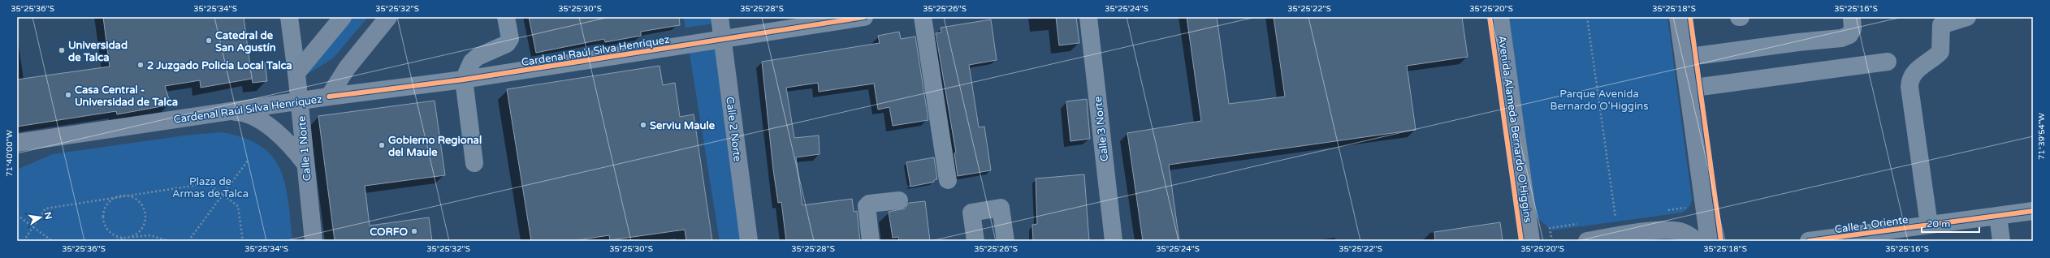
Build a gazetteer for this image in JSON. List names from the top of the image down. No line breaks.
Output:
{"streets":{"main road":["Cardenal Raúl Silva Henríquez","Calle 2 Norte","Avenida Alameda Bernardo O'Higgins","Calle 1 Norte"],"street":["Calle 3 Norte","Calle 1 Oriente"]},"crossings":[["Cardenal Raúl Silva Henríquez","Calle 2 Norte"],["Cardenal Raúl Silva Henríquez","Calle 1 Norte"]],"parks":["Parque Avenida Bernardo O'Higgins","Plaza de Armas de Talca"],"places":["Catedral de San Agustín","Universidad de Talca","2 Juzgado Policía Local Talca","Casa Central - Universidad de Talca","Serviu Maule","Gobierno Regional del Maule","CORFO"],"scale_bar":"20 m","north":"right","coordinates":["35°25'36\"S","35°25'34\"S","35°25'32\"S","35°25'30\"S","35°25'28\"S","35°25'26\"S","35°25'24\"S","35°25'22\"S","35°25'20\"S","35°25'18\"S","35°25'16\"S","71°39'54\"W","71°40'00\"W"]}
